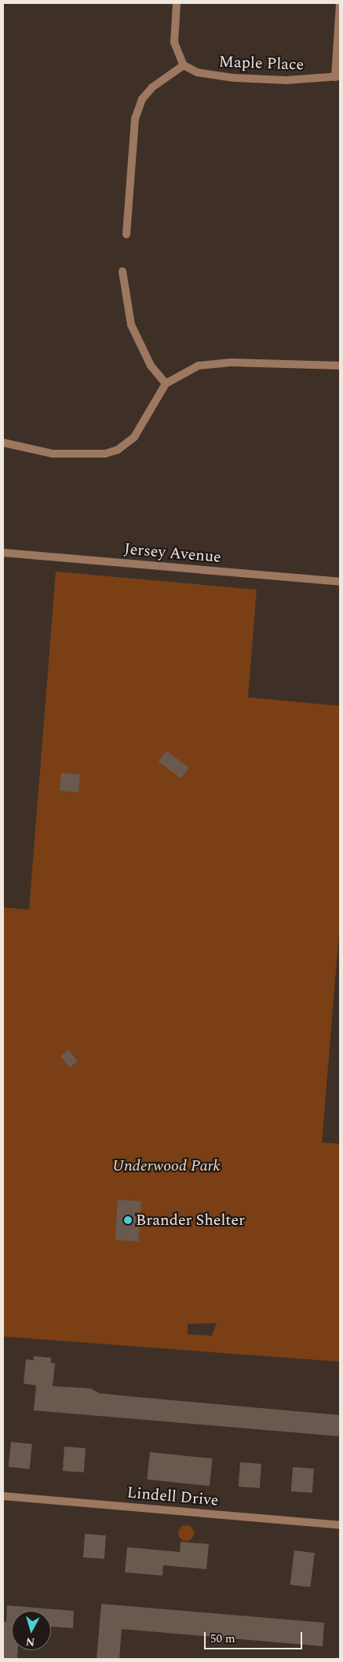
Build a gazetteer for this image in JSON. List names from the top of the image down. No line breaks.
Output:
{"streets":{"street":["Maple Place","Jersey Avenue","Lindell Drive"]},"parks":["Underwood Park"],"places":["Brander Shelter"],"scale_bar":"50 m","north":"bottom"}
